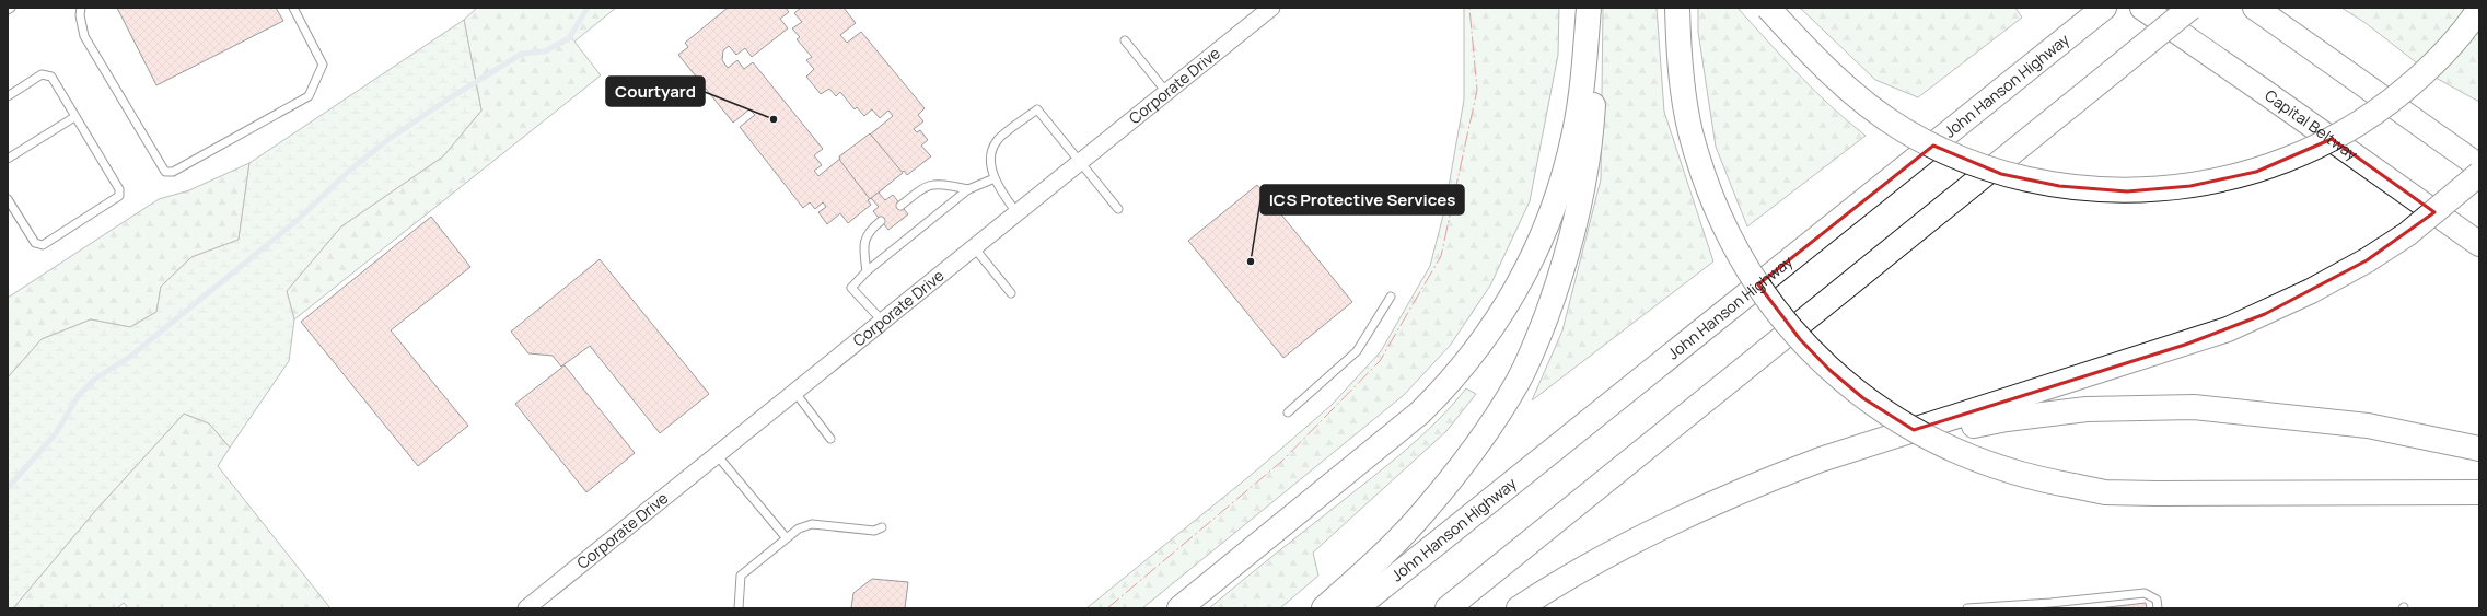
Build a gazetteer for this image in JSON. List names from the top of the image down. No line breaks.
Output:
{"streets":{"highway":["John Hanson Highway","Capital Beltway"],"street":["Corporate Drive"]},"places":["Courtyard","ICS Protective Services"]}
